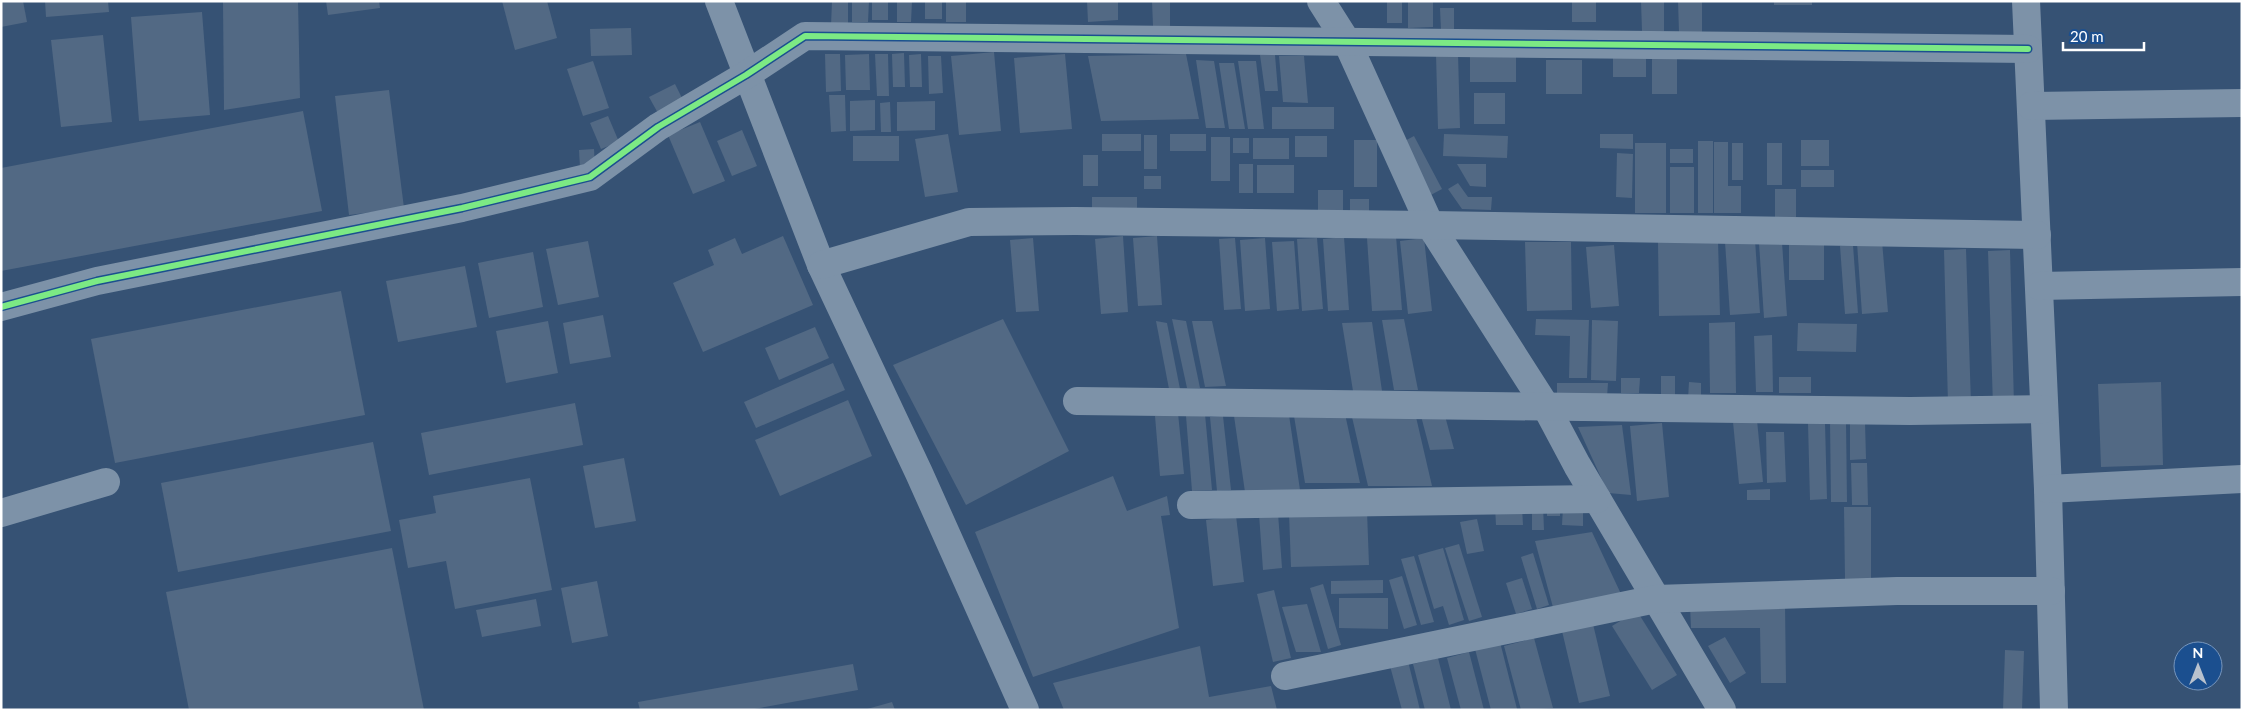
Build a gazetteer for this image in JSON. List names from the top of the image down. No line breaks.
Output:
{"scale_bar":"20 m","north":"top"}
